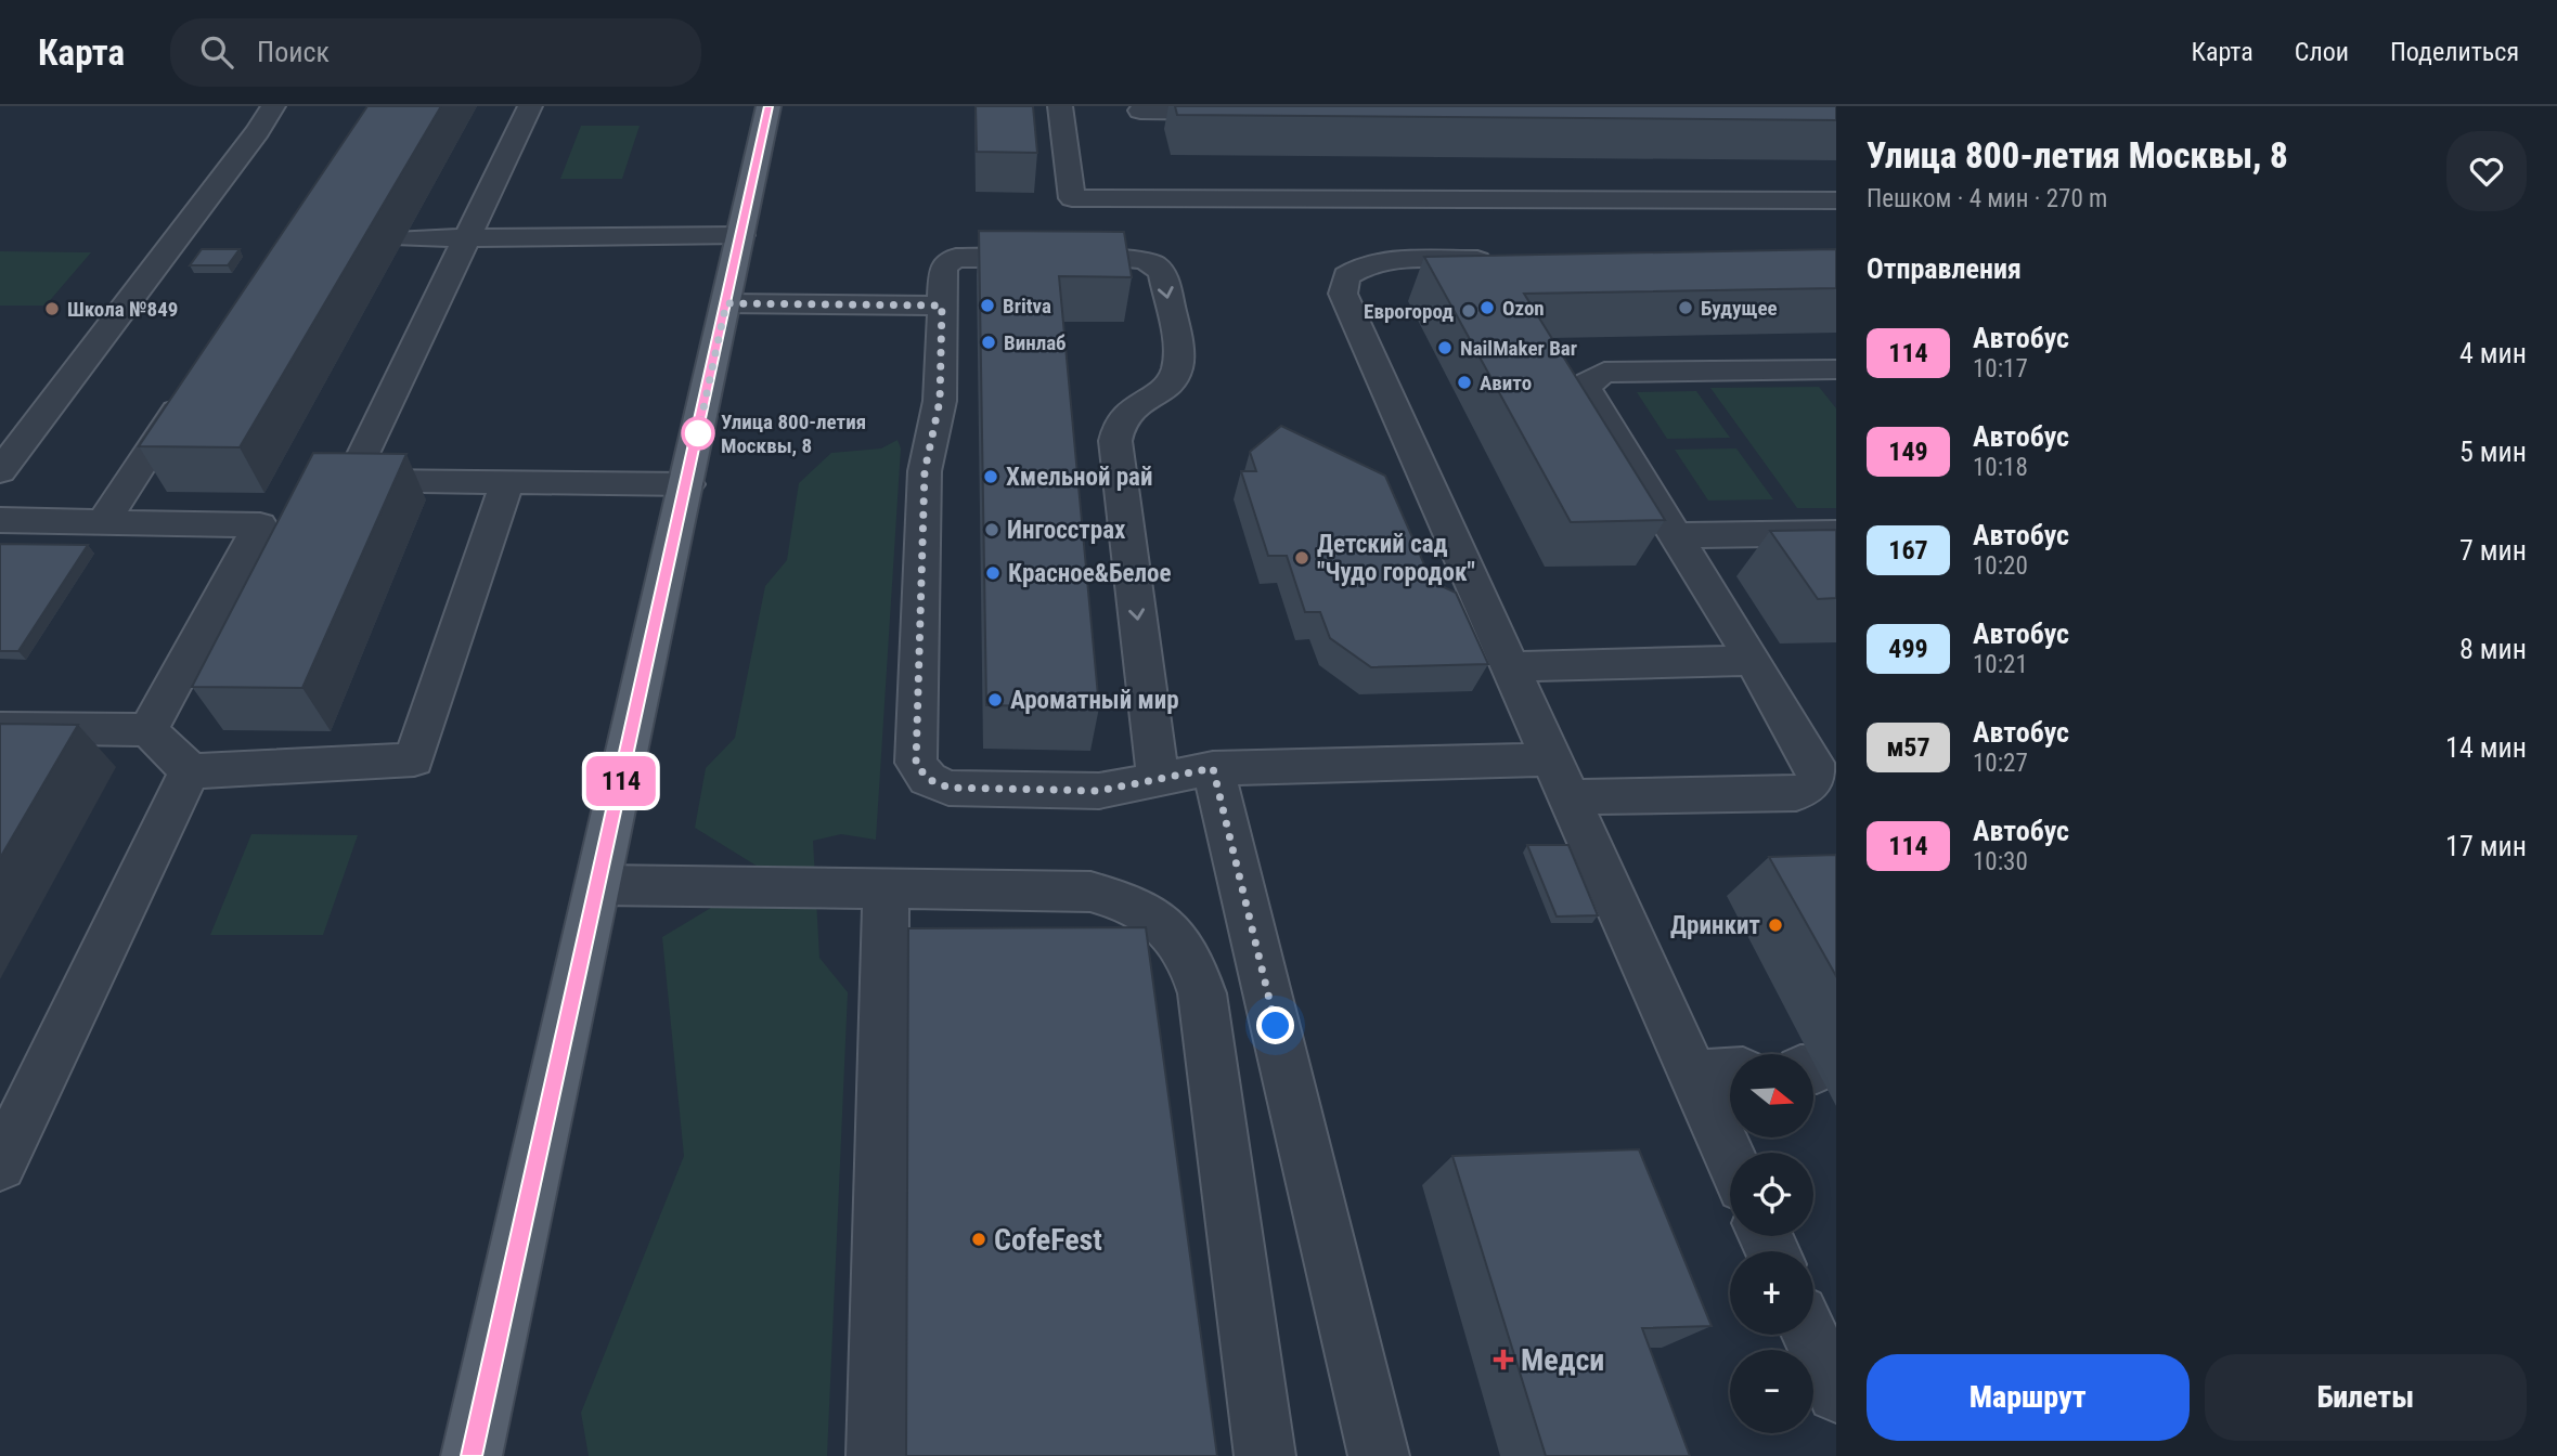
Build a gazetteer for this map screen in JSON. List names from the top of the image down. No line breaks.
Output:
{"places":{"other":["Britva","Ozon","Будущее","Школа №849","Еврогород","Винлаб","NailMaker Bar","Авито","Улица 800-летия Москвы, 8","Хмельной рай","Ингосстрах","Детский сад \"Чудо городок\"","Красное&Белое","Ароматный мир","Дринкит","CofeFest"],"health":["Медси"]},"lines":["bus line 114"],"north":"right","page":{"header":"Карта","search":"Поиск","nav":["Карта","Слои","Поделиться"],"on_map":"114","heading":[["Улица 800-летия Москвы, 8","Пешком · 4 мин · 270 m"],"Отправления"],"list":[{"mark":"114","name":"Автобус","note":"10:17","value":"4 мин"},{"mark":"149","name":"Автобус","note":"10:18","value":"5 мин"},{"mark":"167","name":"Автобус","note":"10:20","value":"7 мин"},{"mark":"499","name":"Автобус","note":"10:21","value":"8 мин"},{"mark":"м57","name":"Автобус","note":"10:27","value":"14 мин"},{"mark":"114","name":"Автобус","note":"10:30","value":"17 мин"}],"map_buttons":["+","−"],"buttons":["Маршрут","Билеты"]}}
